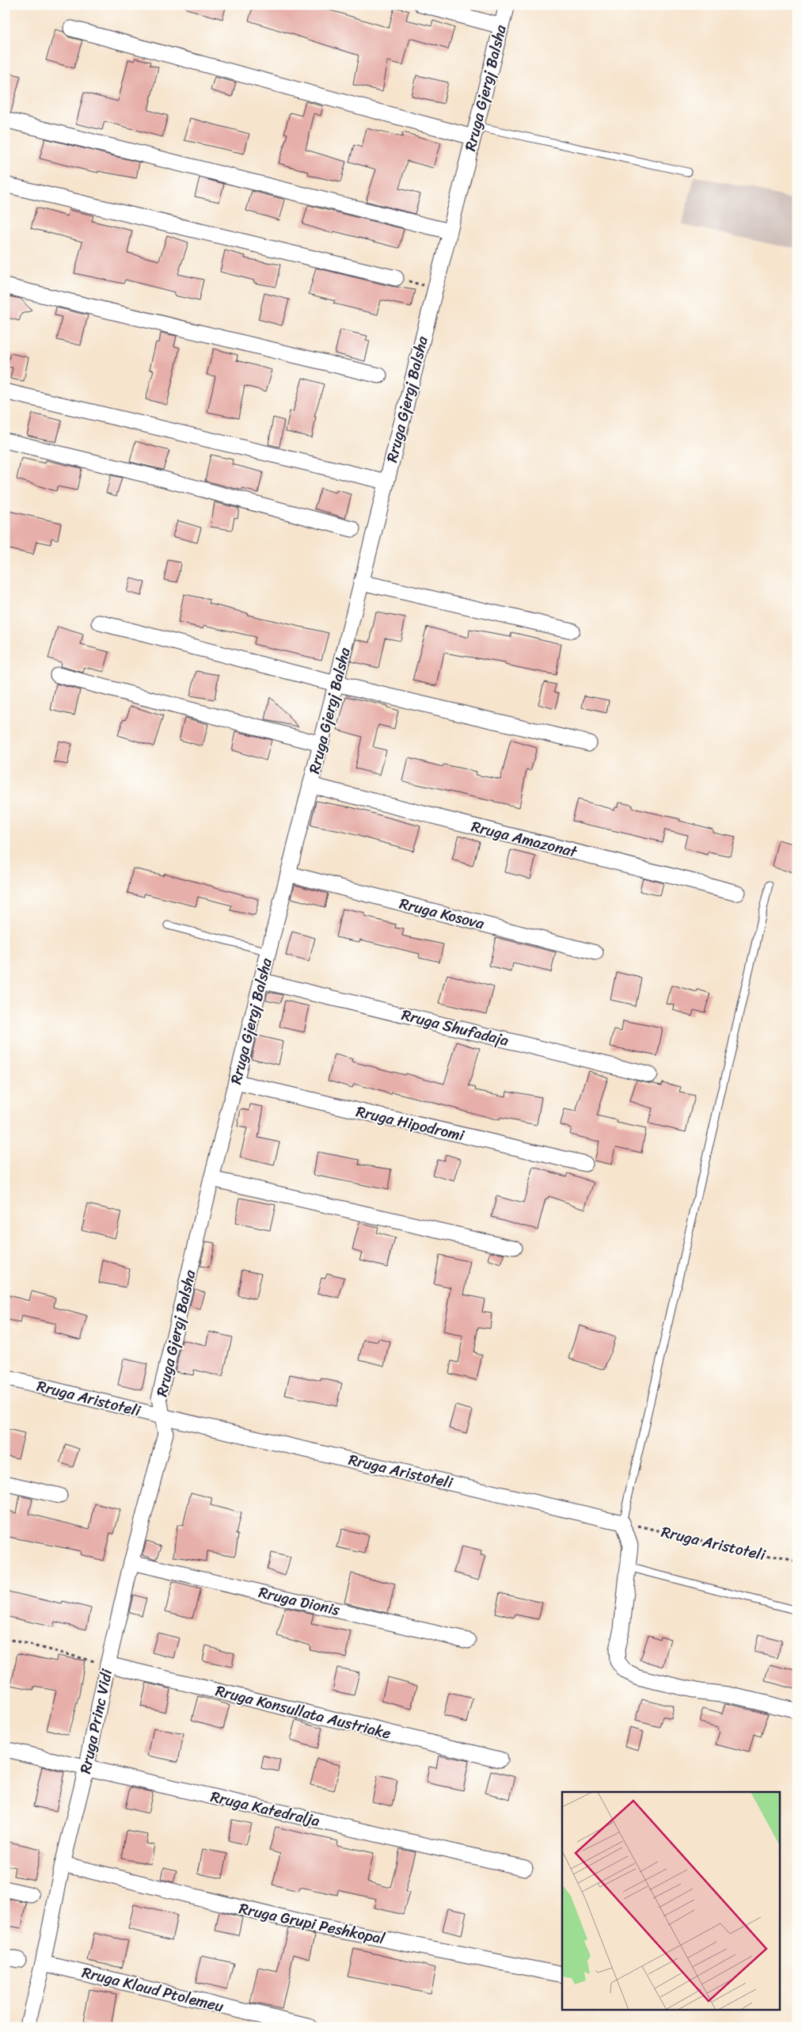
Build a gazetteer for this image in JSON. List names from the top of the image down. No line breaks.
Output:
{"streets":{"street":["Rruga Gjergj Balsha","Rruga Amazonat","Rruga Kosova","Rruga Shufadaja","Rruga Hipodromi","Rruga Aristoteli","Rruga Dionis","Rruga Konsullata Austriake","Rruga Princ Vidi","Rruga Katedralja","Rruga Grupi Peshkopal","Rruga Klaud Ptolemeu"]},"crossings":[["Rruga Gjergj Balsha","Rruga Amazonat"],["Rruga Gjergj Balsha","Rruga Kosova"],["Rruga Gjergj Balsha","Rruga Shufadaja"],["Rruga Gjergj Balsha","Rruga Hipodromi"],["Rruga Gjergj Balsha","Rruga Aristoteli"],["Rruga Gjergj Balsha","Rruga Princ Vidi"],["Rruga Aristoteli","Rruga Princ Vidi"],["Rruga Dionis","Rruga Princ Vidi"],["Rruga Konsullata Austriake","Rruga Princ Vidi"],["Rruga Princ Vidi","Rruga Katedralja"],["Rruga Princ Vidi","Rruga Grupi Peshkopal"],["Rruga Princ Vidi","Rruga Klaud Ptolemeu"]]}
